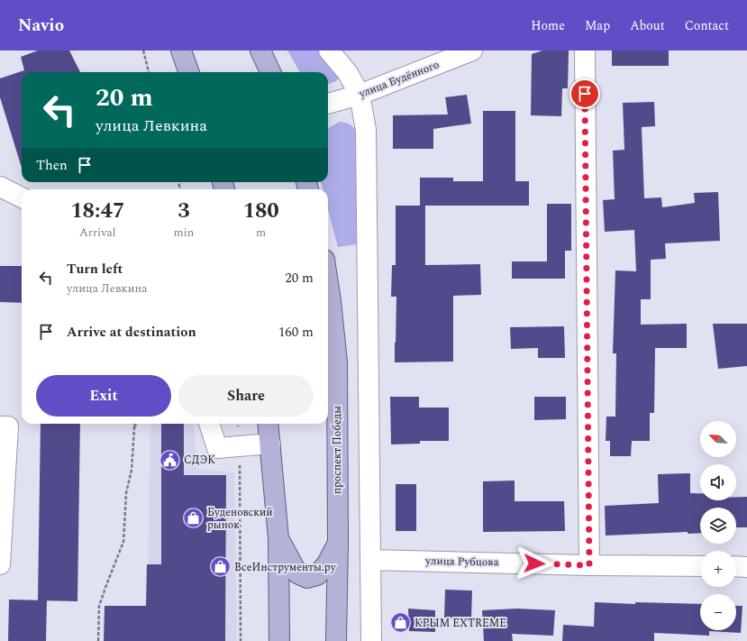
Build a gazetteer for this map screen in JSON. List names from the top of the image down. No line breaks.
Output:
{"streets":{"main road":["проспект Победы"],"street":["улица Будённого","улица Рубцова"]},"places":{"public building":["СДЭК"],"shop":["Буденовский рынок","ВсеИнструменты.ру","КРЫМ EXTREME"]},"north":"top left","page":{"header":"Navio","nav":["Home","Map","About","Contact"],"turn":["20 m","улица Левкина"],"then":"Then","eta":["18:47","Arrival","3","min","180","m"],"list":[{"name":"Turn left","note":"улица Левкина","value":"20 m"},{"name":"Arrive at destination","value":"160 m"}],"buttons":["Exit","Share"],"map_buttons":["+","−"]}}
